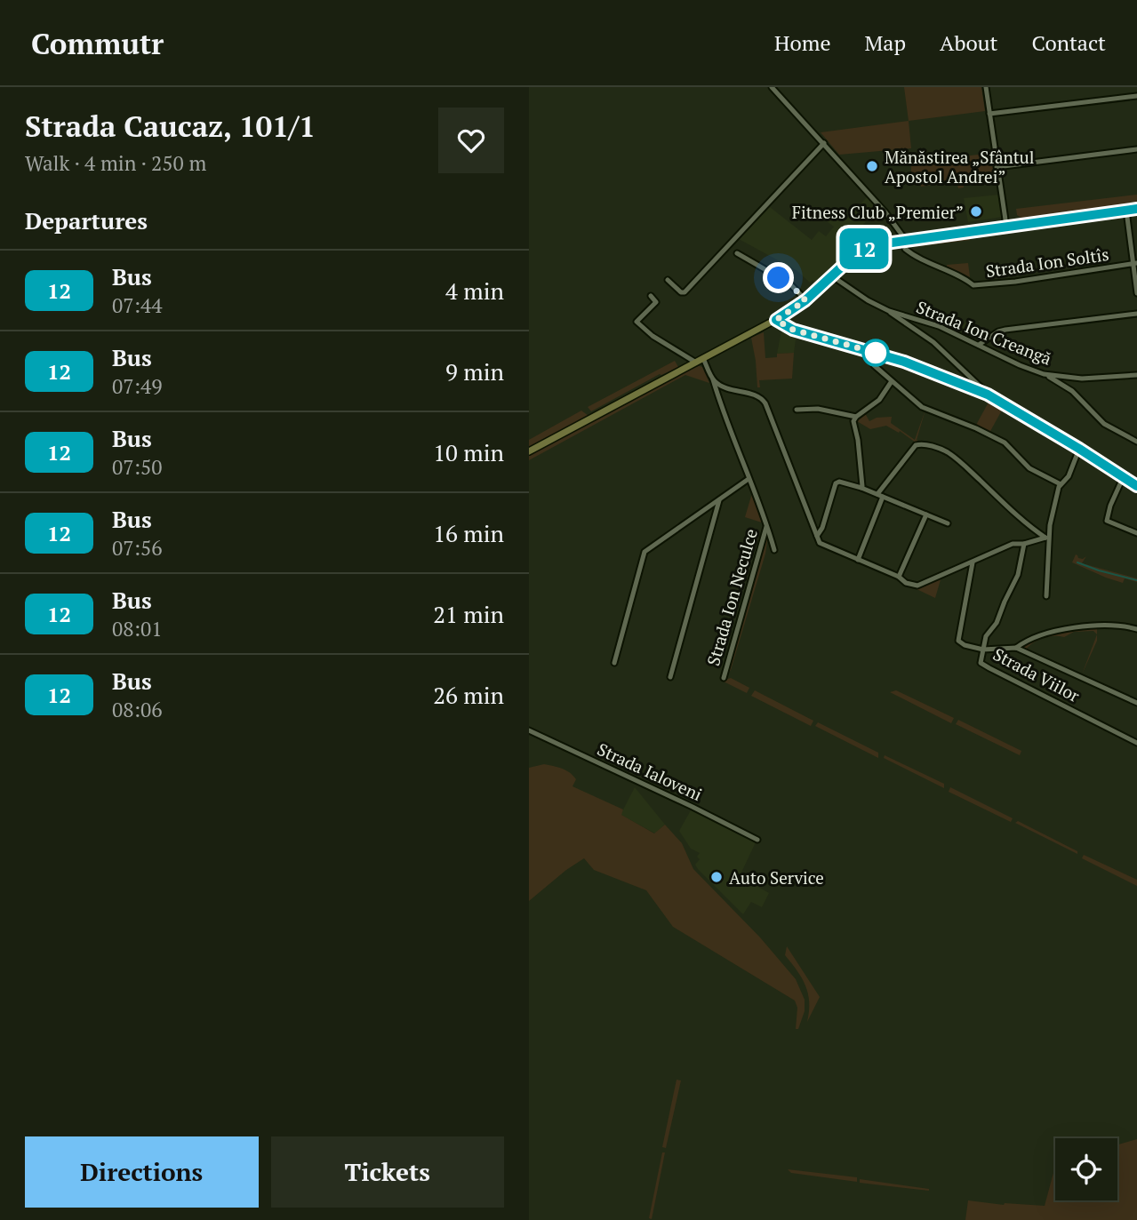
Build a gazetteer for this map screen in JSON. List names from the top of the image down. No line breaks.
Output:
{"streets":{"street":["Strada Ion Soltîs","Strada Ion Creangă","Strada Ion Neculce","Strada Viilor","Strada Ialoveni"]},"places":["Mănăstirea „Sfântul Apostol Andrei”","Fitness Club „Premier”","Auto Service"],"lines":["bus line 12"],"page":{"header":"Commutr","nav":["Home","Map","About","Contact"],"heading":[["Strada Caucaz, 101/1","Walk · 4 min · 250 m"],"Departures"],"on_map":"12","list":[{"mark":"12","name":"Bus","note":"07:44","value":"4 min"},{"mark":"12","name":"Bus","note":"07:49","value":"9 min"},{"mark":"12","name":"Bus","note":"07:50","value":"10 min"},{"mark":"12","name":"Bus","note":"07:56","value":"16 min"},{"mark":"12","name":"Bus","note":"08:01","value":"21 min"},{"mark":"12","name":"Bus","note":"08:06","value":"26 min"}],"buttons":["Directions","Tickets"]}}
